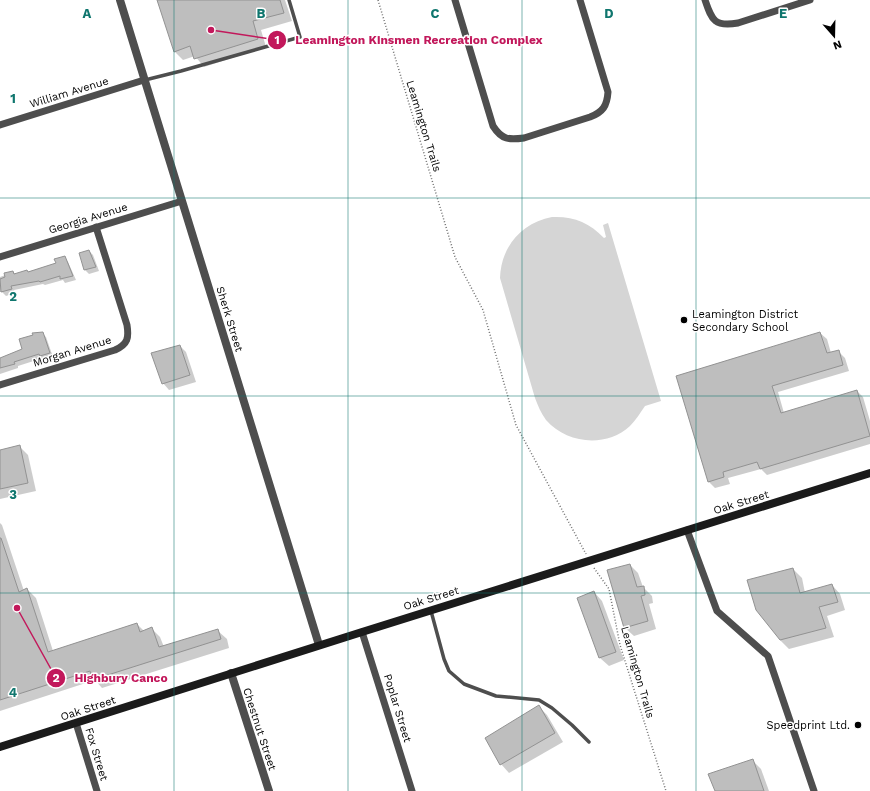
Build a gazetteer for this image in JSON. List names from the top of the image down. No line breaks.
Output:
{"streets":{"main road":["Oak Street"],"street":["William Avenue","Georgia Avenue","Sherk Street","Morgan Avenue","Poplar Street","Chestnut Street","Fox Street"],"path":["Leamington Trails"]},"crossings":[["William Avenue","Sherk Street"],["Leamington Trails","Oak Street"],["Georgia Avenue","Sherk Street"],["Georgia Avenue","Morgan Avenue"],["Sherk Street","Oak Street"],["Oak Street","Poplar Street"],["Oak Street","Chestnut Street"],["Oak Street","Fox Street"]],"places":["Leamington Kinsmen Recreation Complex","Leamington District Secondary School","Highbury Canco","Speedprint Ltd."],"north":"bottom","grid":{"columns":["A","B","C","D","E"],"rows":["1","2","3","4"]}}
